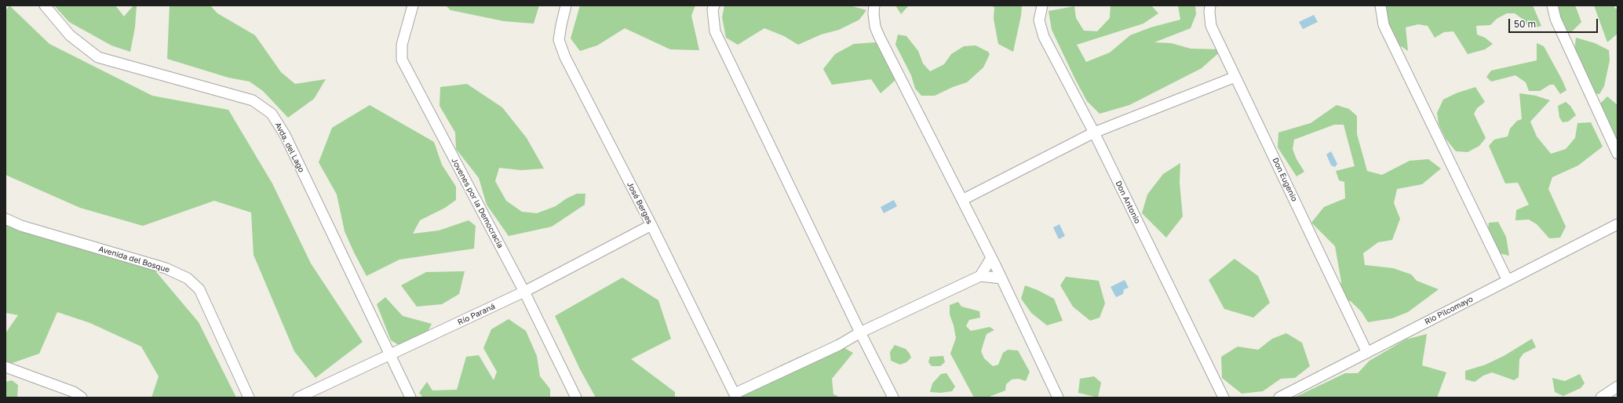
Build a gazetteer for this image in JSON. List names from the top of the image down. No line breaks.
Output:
{"streets":{"street":["Avda. del Lago","Don Eugenio","Don Antonio","Jovenes por la Democracia","José Berges","Avenida del Bosque","Rio Pilcomayo","Río Paraná"]},"crossings":[["Avda. del Lago","Río Paraná"],["Don Eugenio","Rio Pilcomayo"],["Jovenes por la Democracia","Río Paraná"],["José Berges","Río Paraná"]],"scale_bar":"50 m"}
